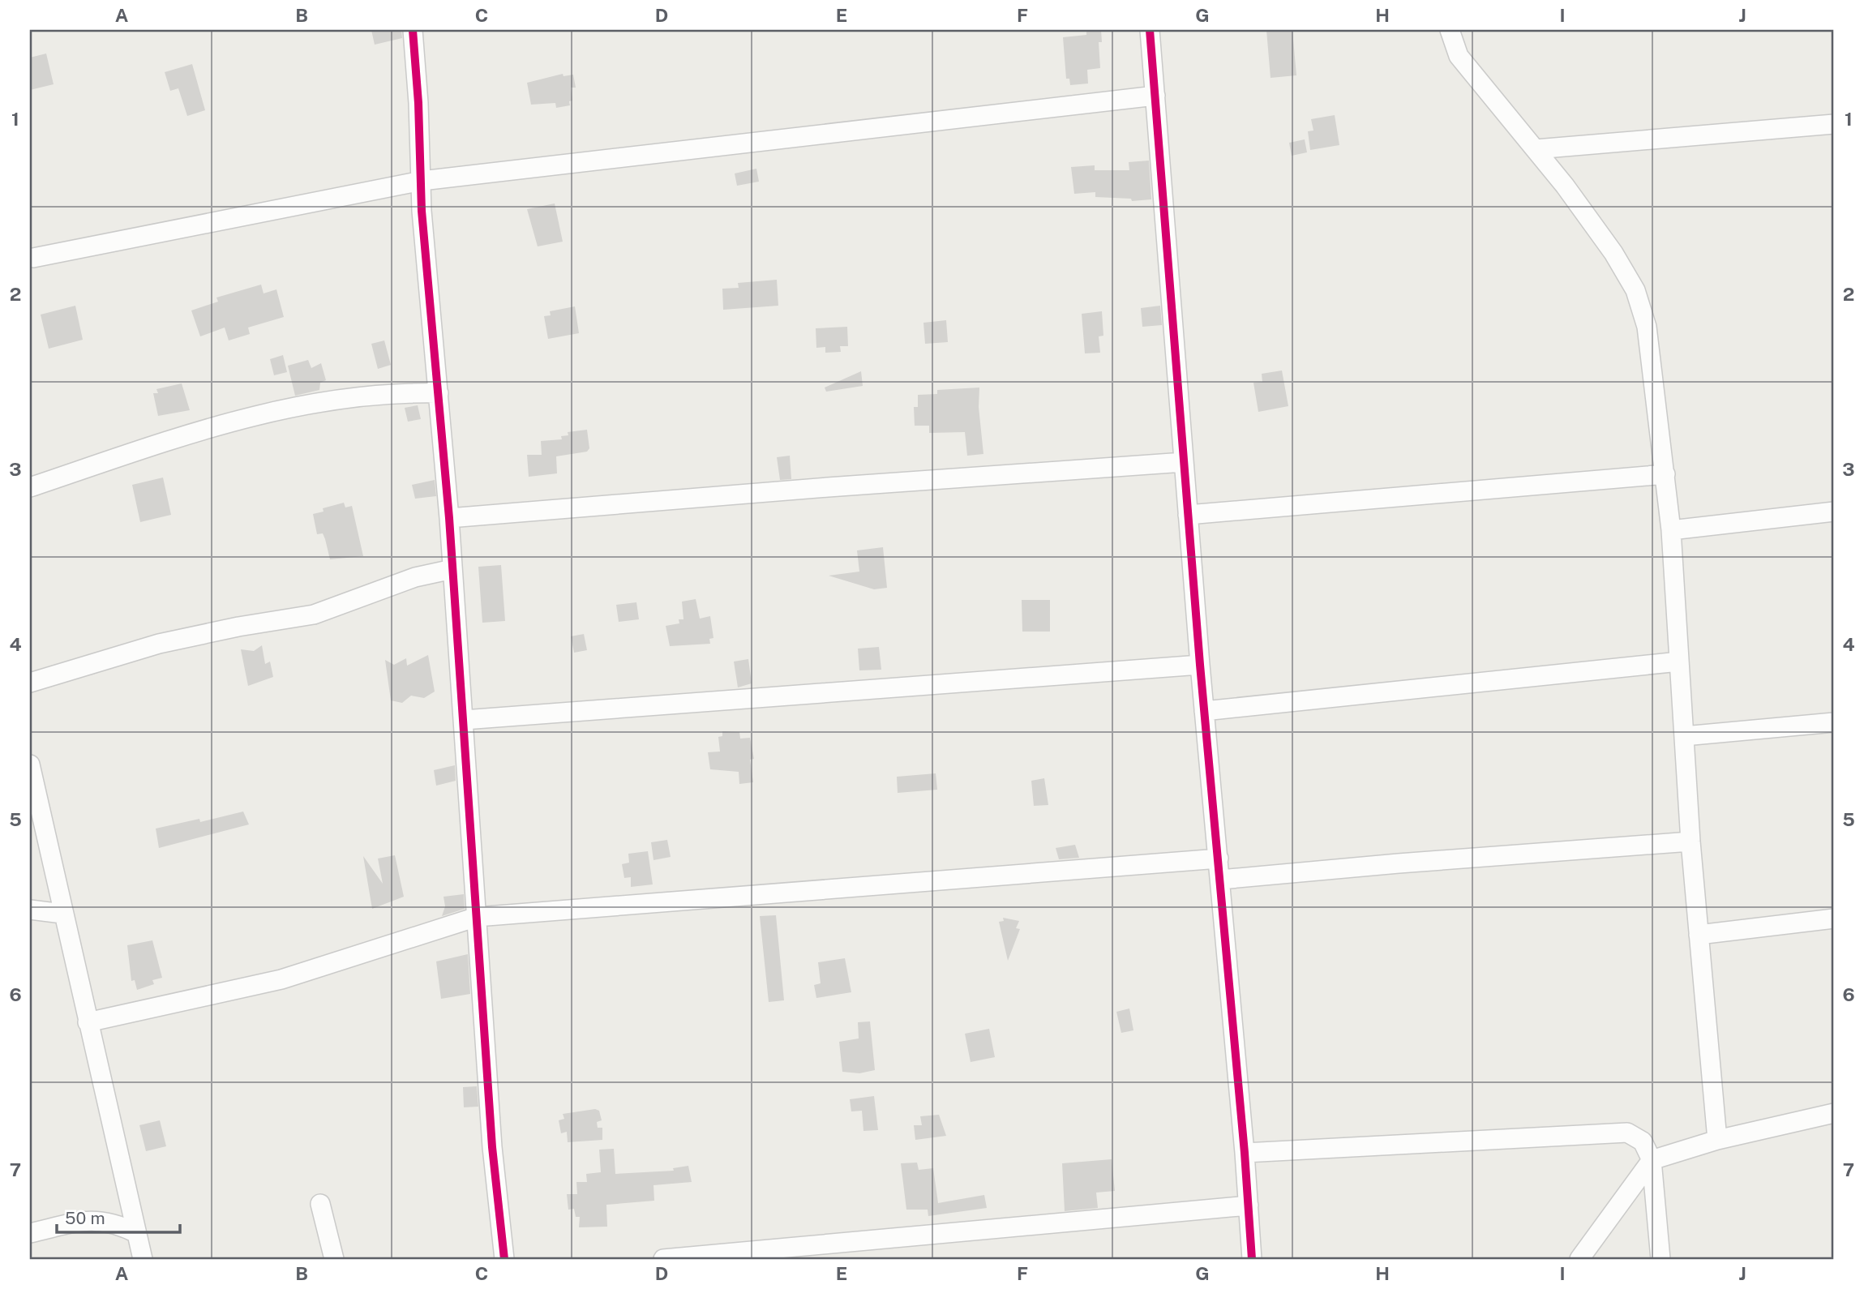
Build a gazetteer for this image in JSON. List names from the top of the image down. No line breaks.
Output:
{"scale_bar":"50 m","grid":{"columns":["A","B","C","D","E","F","G","H","I","J"],"rows":["1","2","3","4","5","6","7"]}}
